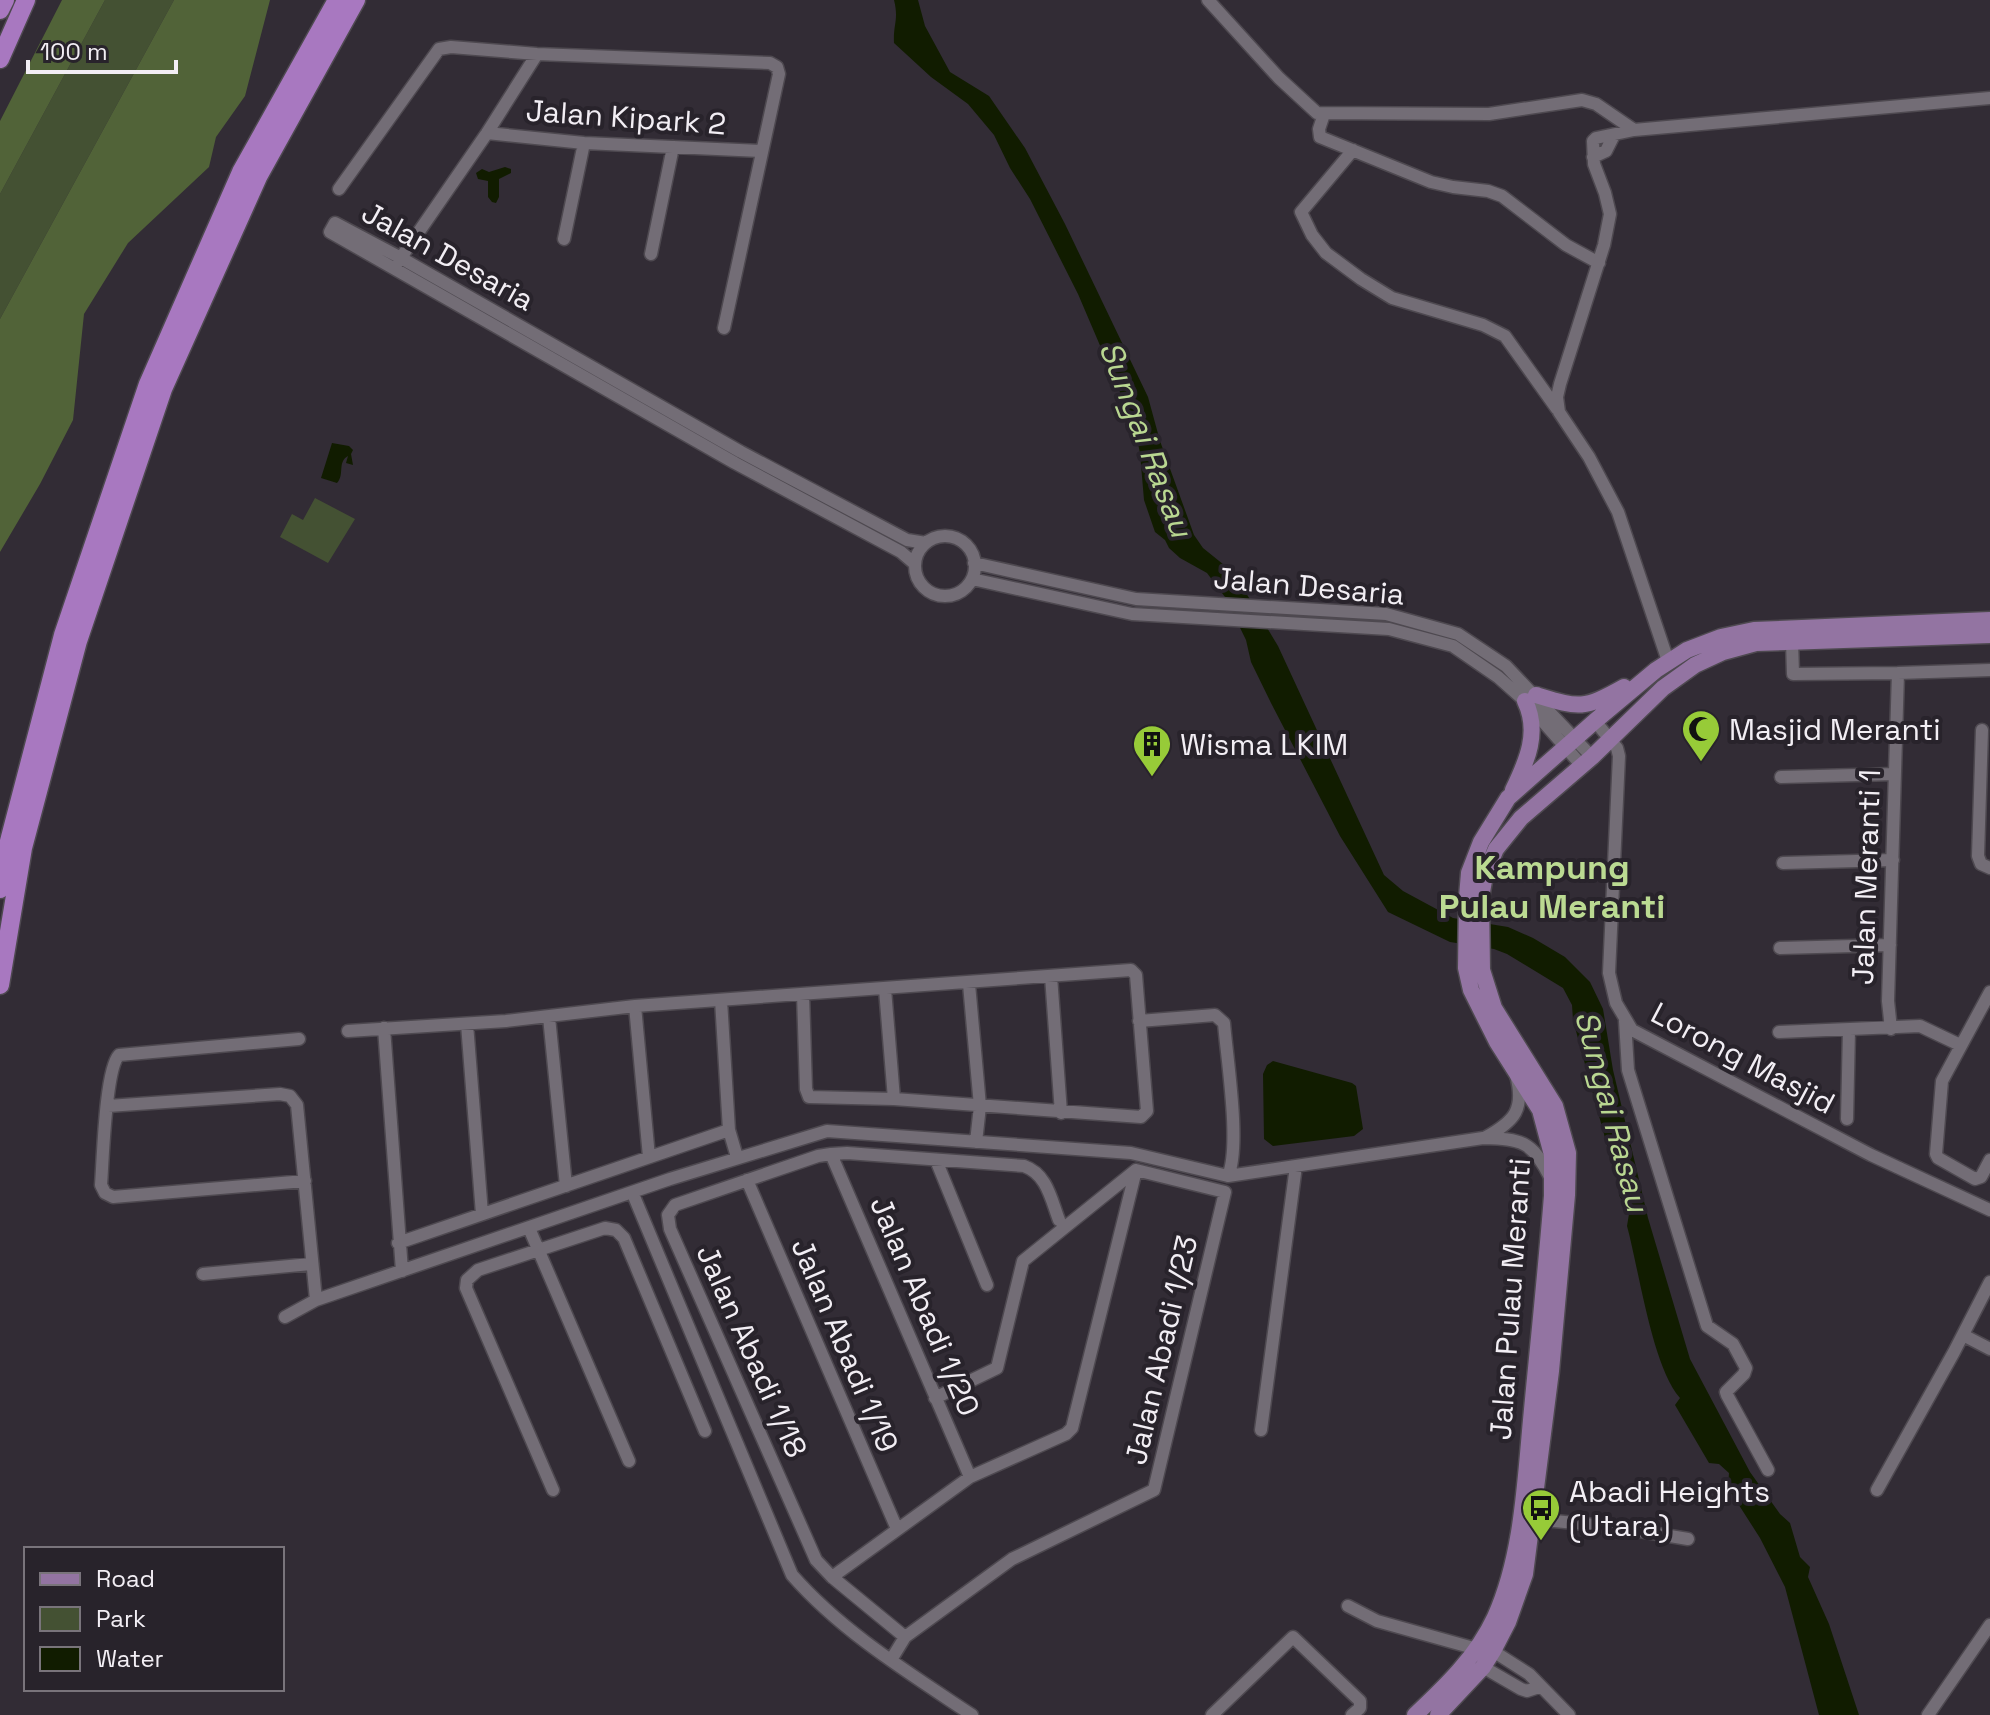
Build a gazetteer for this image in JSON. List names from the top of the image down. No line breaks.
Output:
{"streets":{"main road":["Jalan Pulau Meranti"],"street":["Jalan Kipark 2","Jalan Desaria","Jalan Meranti 1","Lorong Masjid","Jalan Abadi 1/20","Jalan Abadi 1/19","Jalan Abadi 1/23","Jalan Abadi 1/18"]},"crossings":[["Jalan Desaria","Jalan Pulau Meranti"],["Lorong Masjid","Jalan Pulau Meranti"],["Jalan Abadi 1/20","Jalan Abadi 1/18"],["Jalan Abadi 1/19","Jalan Abadi 1/18"],["Jalan Abadi 1/23","Jalan Abadi 1/18"]],"districts":["Kampung Pulau Meranti"],"water":["Sungai Rasau"],"places":{"mosque":["Masjid Meranti"],"building":["Wisma LKIM"],"bus stop":["Abadi Heights (Utara)"]},"legend":["Road","Park","Water"],"scale_bar":"100 m"}
